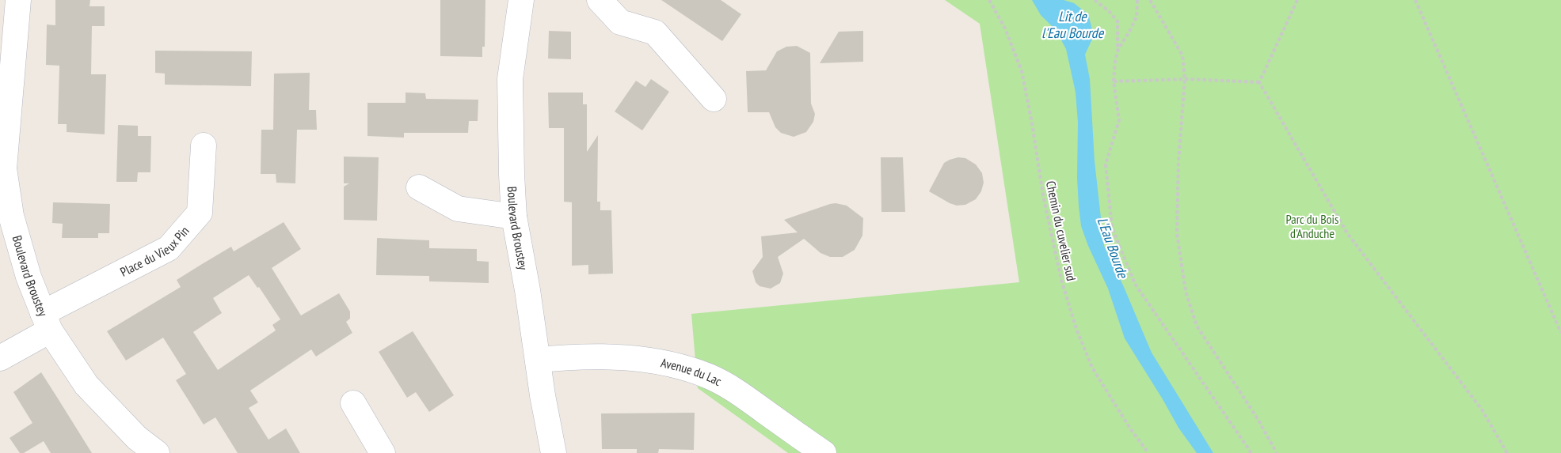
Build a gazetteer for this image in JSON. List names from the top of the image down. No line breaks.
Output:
{"streets":{"street":["Boulevard Broustey","Place du Vieux Pin","Avenue du Lac"],"path":["Chemin du cuvelier sud"]},"crossings":[["Boulevard Broustey","Place du Vieux Pin"],["Boulevard Broustey","Avenue du Lac"]],"water":["Lit de l'Eau Bourde","L'Eau Bourde"],"parks":["Parc du Bois d'Anduche"]}
